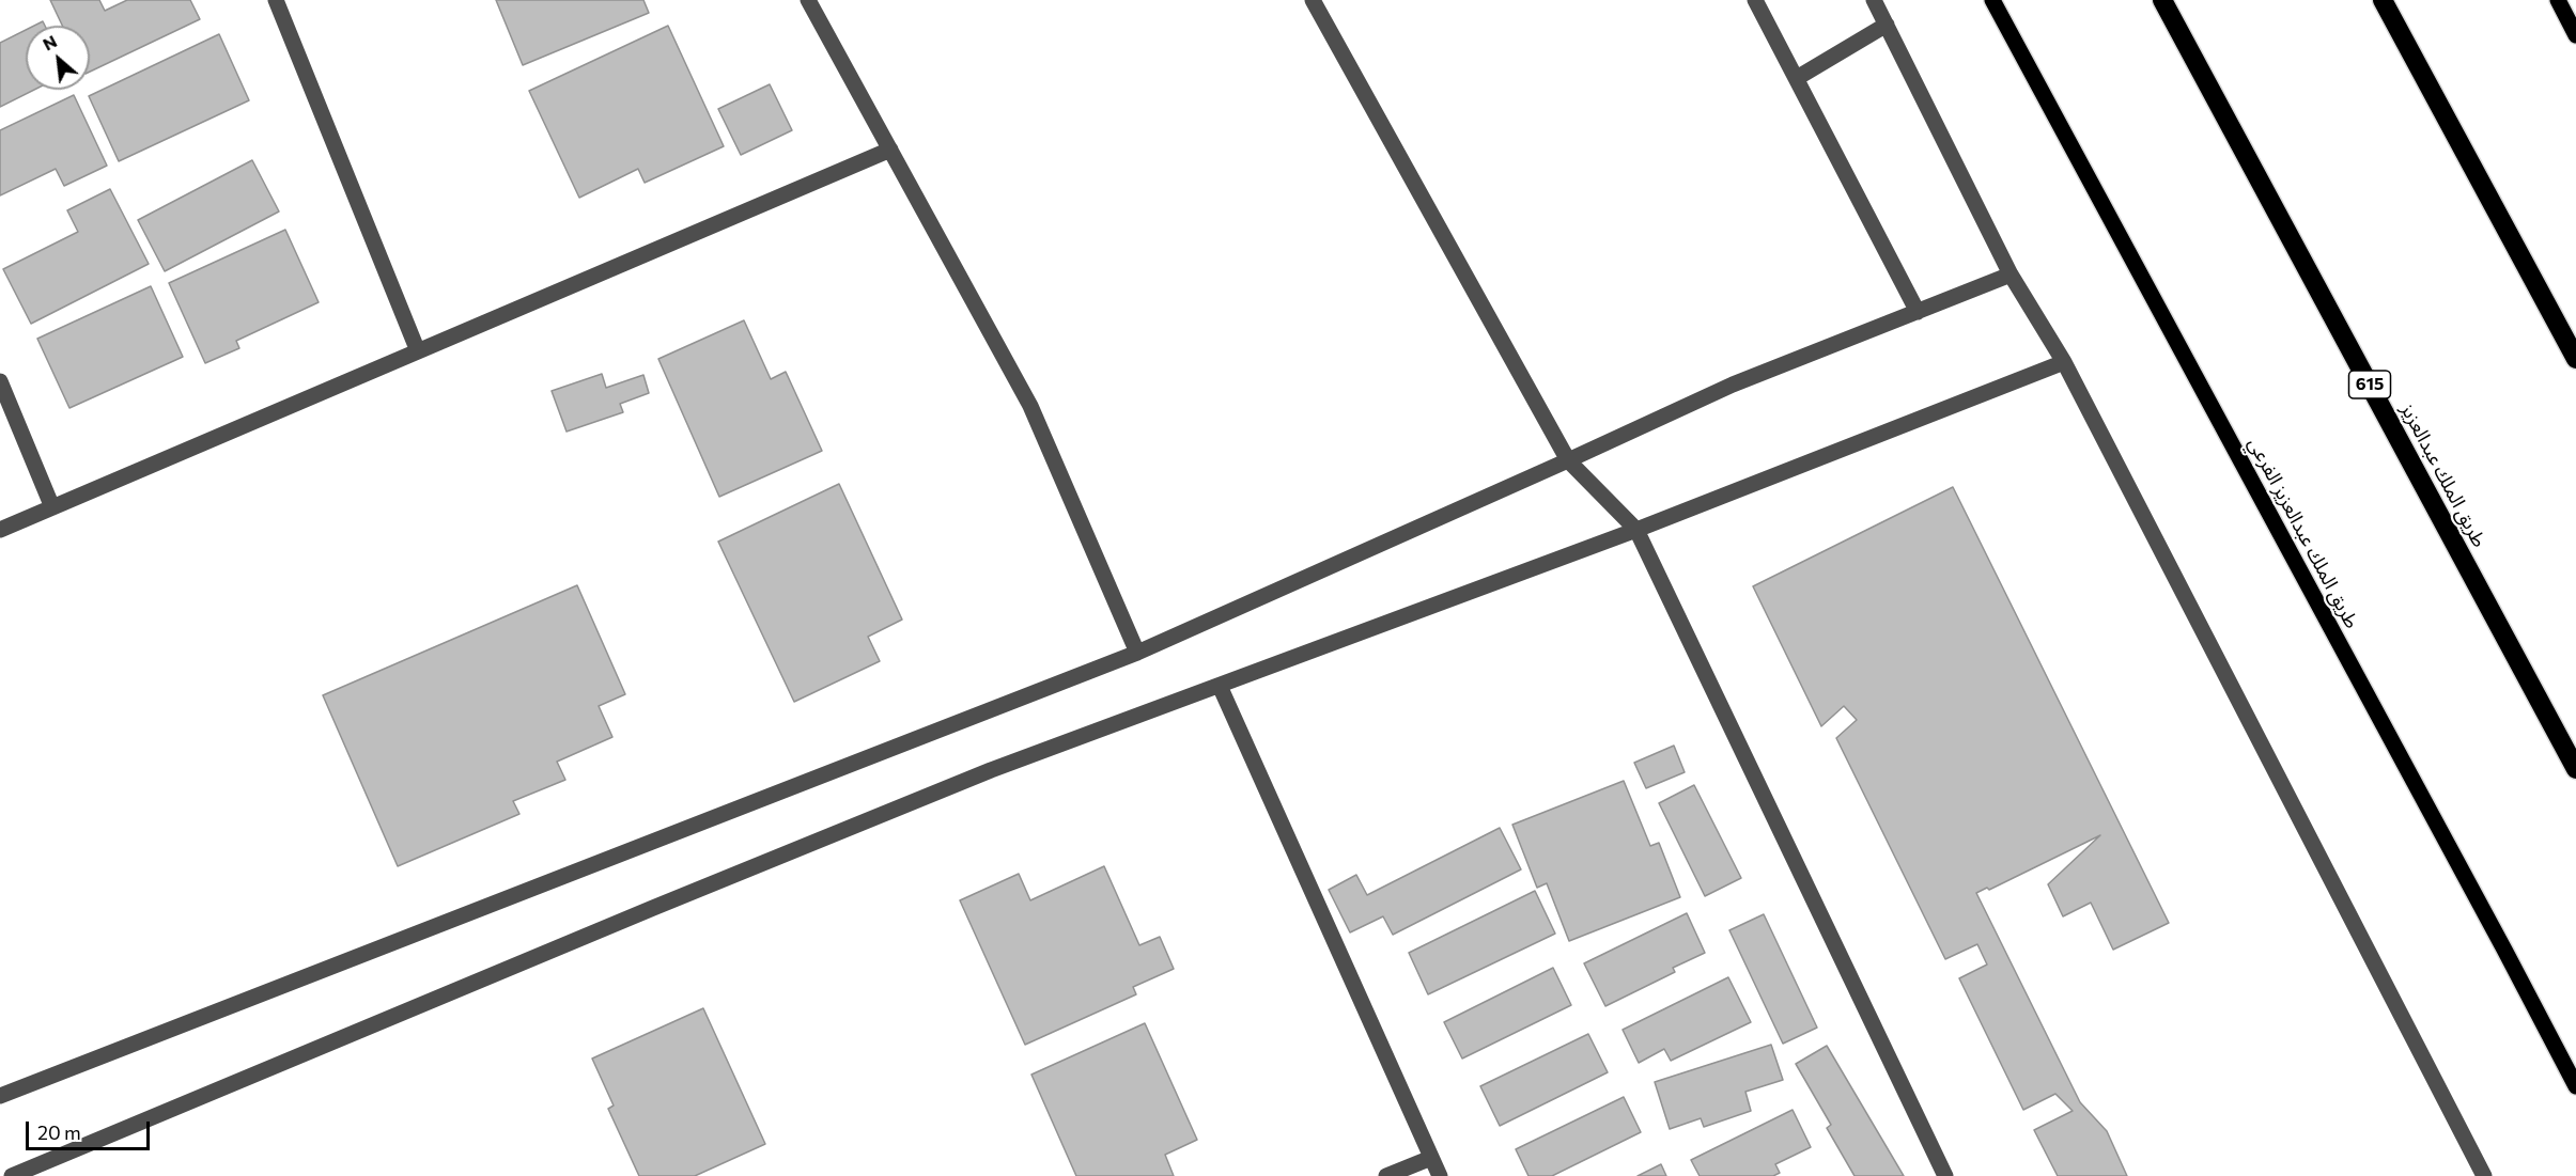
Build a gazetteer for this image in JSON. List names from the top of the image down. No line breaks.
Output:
{"streets":{"highway":["615","طريق الملك عبدالعزيز"],"main road":["طريق الملك عبدالعزيز الفرعي"]},"scale_bar":"20 m","north":"top left"}
